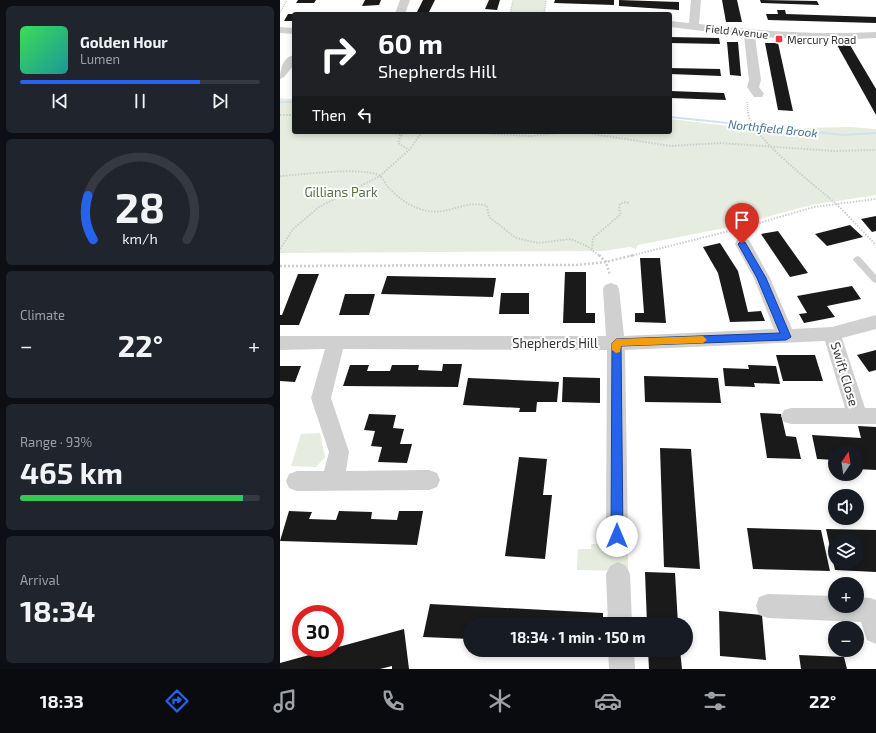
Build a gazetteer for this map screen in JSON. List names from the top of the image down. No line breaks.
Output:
{"streets":{"street":["Field Avenue","Shepherds Hill","Swift Close"]},"crossings":[["Shepherds Hill","Swift Close"]],"water":["Northfield Brook"],"parks":["Gillians Park"],"places":{"transit":["Mercury Road"]},"north":"top","page":{"turn":["60 m","Shepherds Hill"],"song":["Golden Hour","Lumen"],"then":"Then","tile":["Climate",["Range · 93%","465 km"],["Arrival","18:34"]],"heat":["−","22°","+"],"map_buttons":["+","−"],"limit":"30","trip":"18:34 · 1 min · 150 m","tabs":["18:33","22°"],"gauge":["28","km/h"]}}
